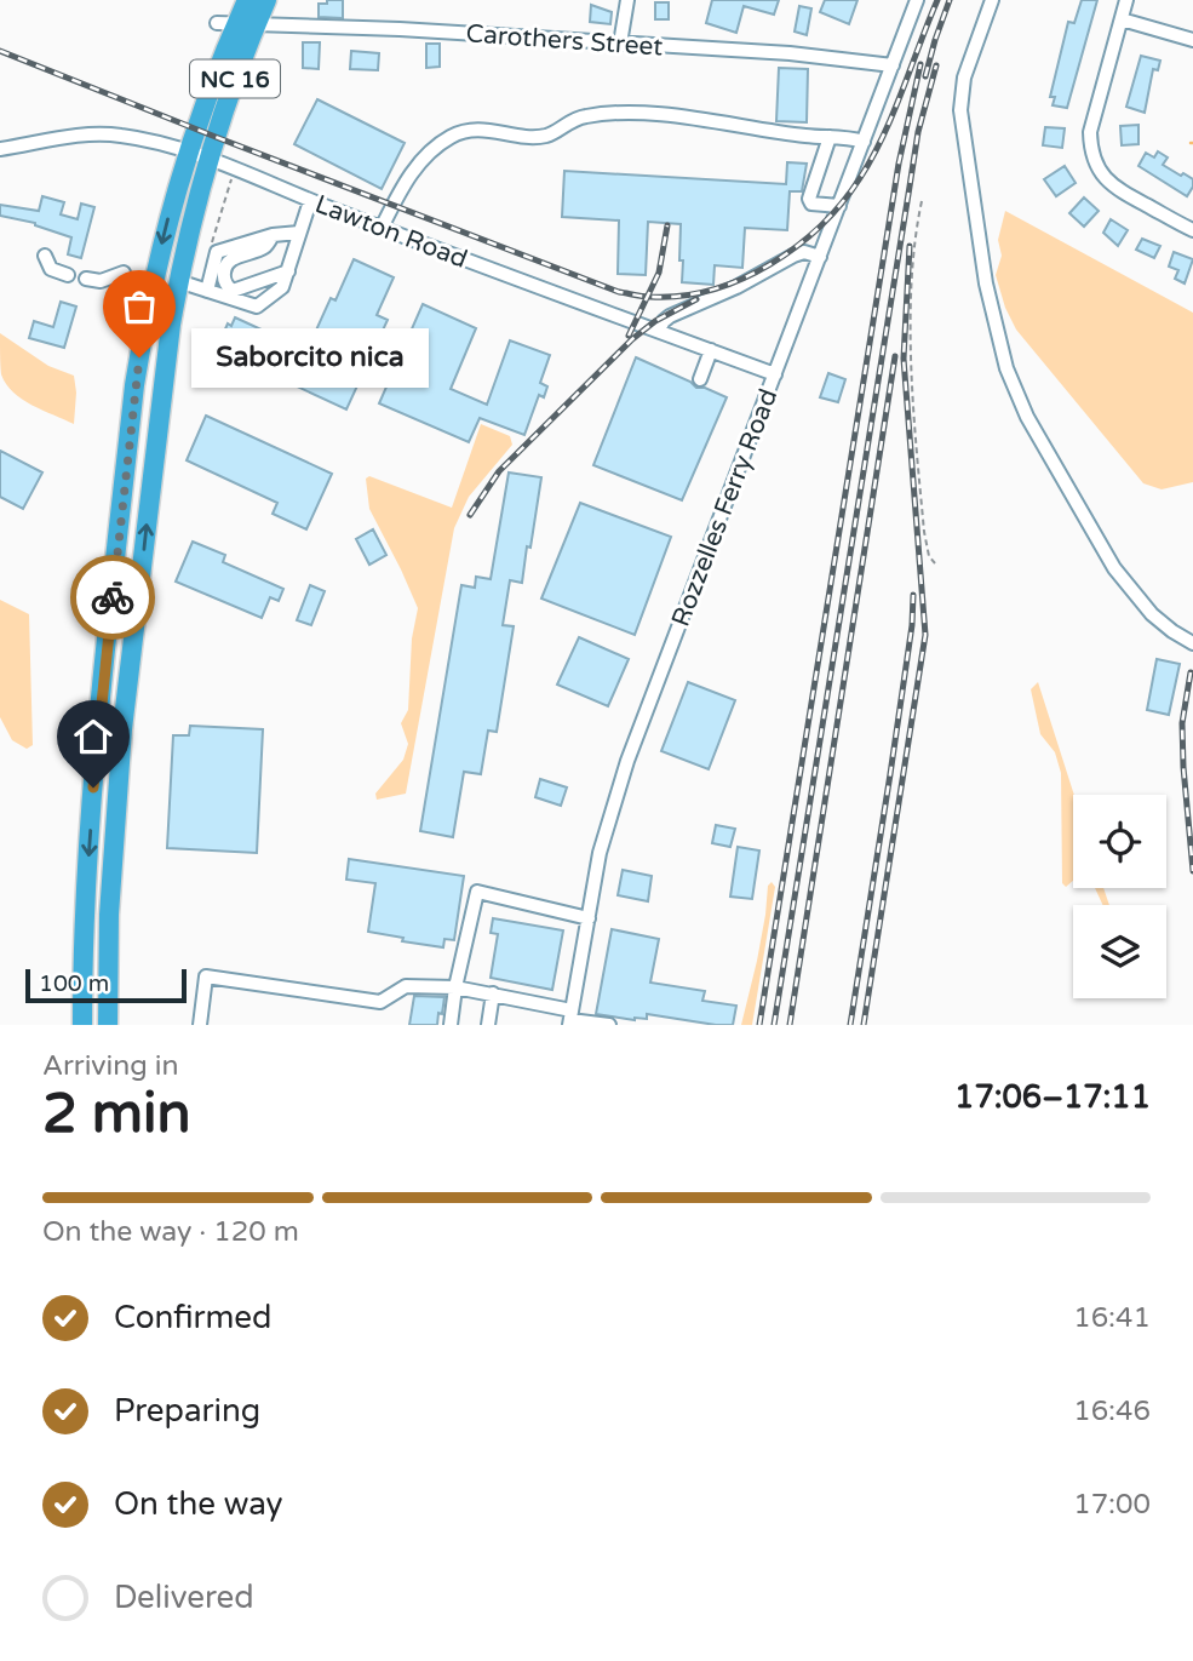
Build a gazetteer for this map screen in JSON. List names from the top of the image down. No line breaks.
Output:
{"streets":{"highway":["NC 16"],"street":["Carothers Street","Lawton Road","Rozzelles Ferry Road"]},"crossings":[["Carothers Street","NC 16"],["Carothers Street","Rozzelles Ferry Road"],["NC 16","Lawton Road"],["Lawton Road","Rozzelles Ferry Road"]],"places":["Saborcito nica"],"scale_bar":"100 m","page":{"bubble":"Saborcito nica","scale":"100 m","heading":["2 min","Arriving in","17:06–17:11"],"bar":"On the way · 120 m","list":[["Confirmed","16:41"],["Preparing","16:46"],["On the way","17:00"],"Delivered"]}}
